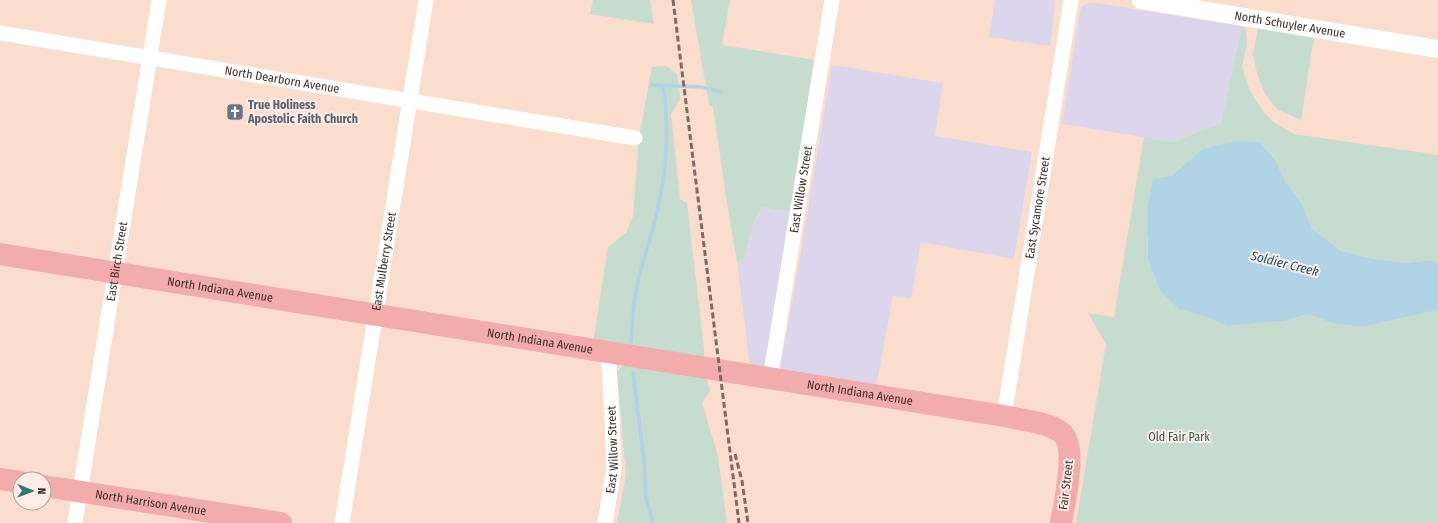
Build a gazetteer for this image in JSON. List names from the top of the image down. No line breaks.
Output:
{"streets":{"main road":["North Indiana Avenue","Fair Street","North Harrison Avenue"],"street":["North Schuyler Avenue","North Dearborn Avenue","East Willow Street","East Sycamore Street","East Birch Street","East Mulberry Street"]},"crossings":[["North Dearborn Avenue","East Birch Street"],["North Dearborn Avenue","East Mulberry Street"],["East Willow Street","North Indiana Avenue"],["East Sycamore Street","North Indiana Avenue"],["East Birch Street","North Indiana Avenue"],["East Birch Street","North Harrison Avenue"],["East Mulberry Street","North Indiana Avenue"],["North Indiana Avenue","Fair Street"]],"water":["Soldier Creek"],"parks":["Old Fair Park"],"places":{"church":["True Holiness Apostolic Faith Church"]},"north":"right"}
